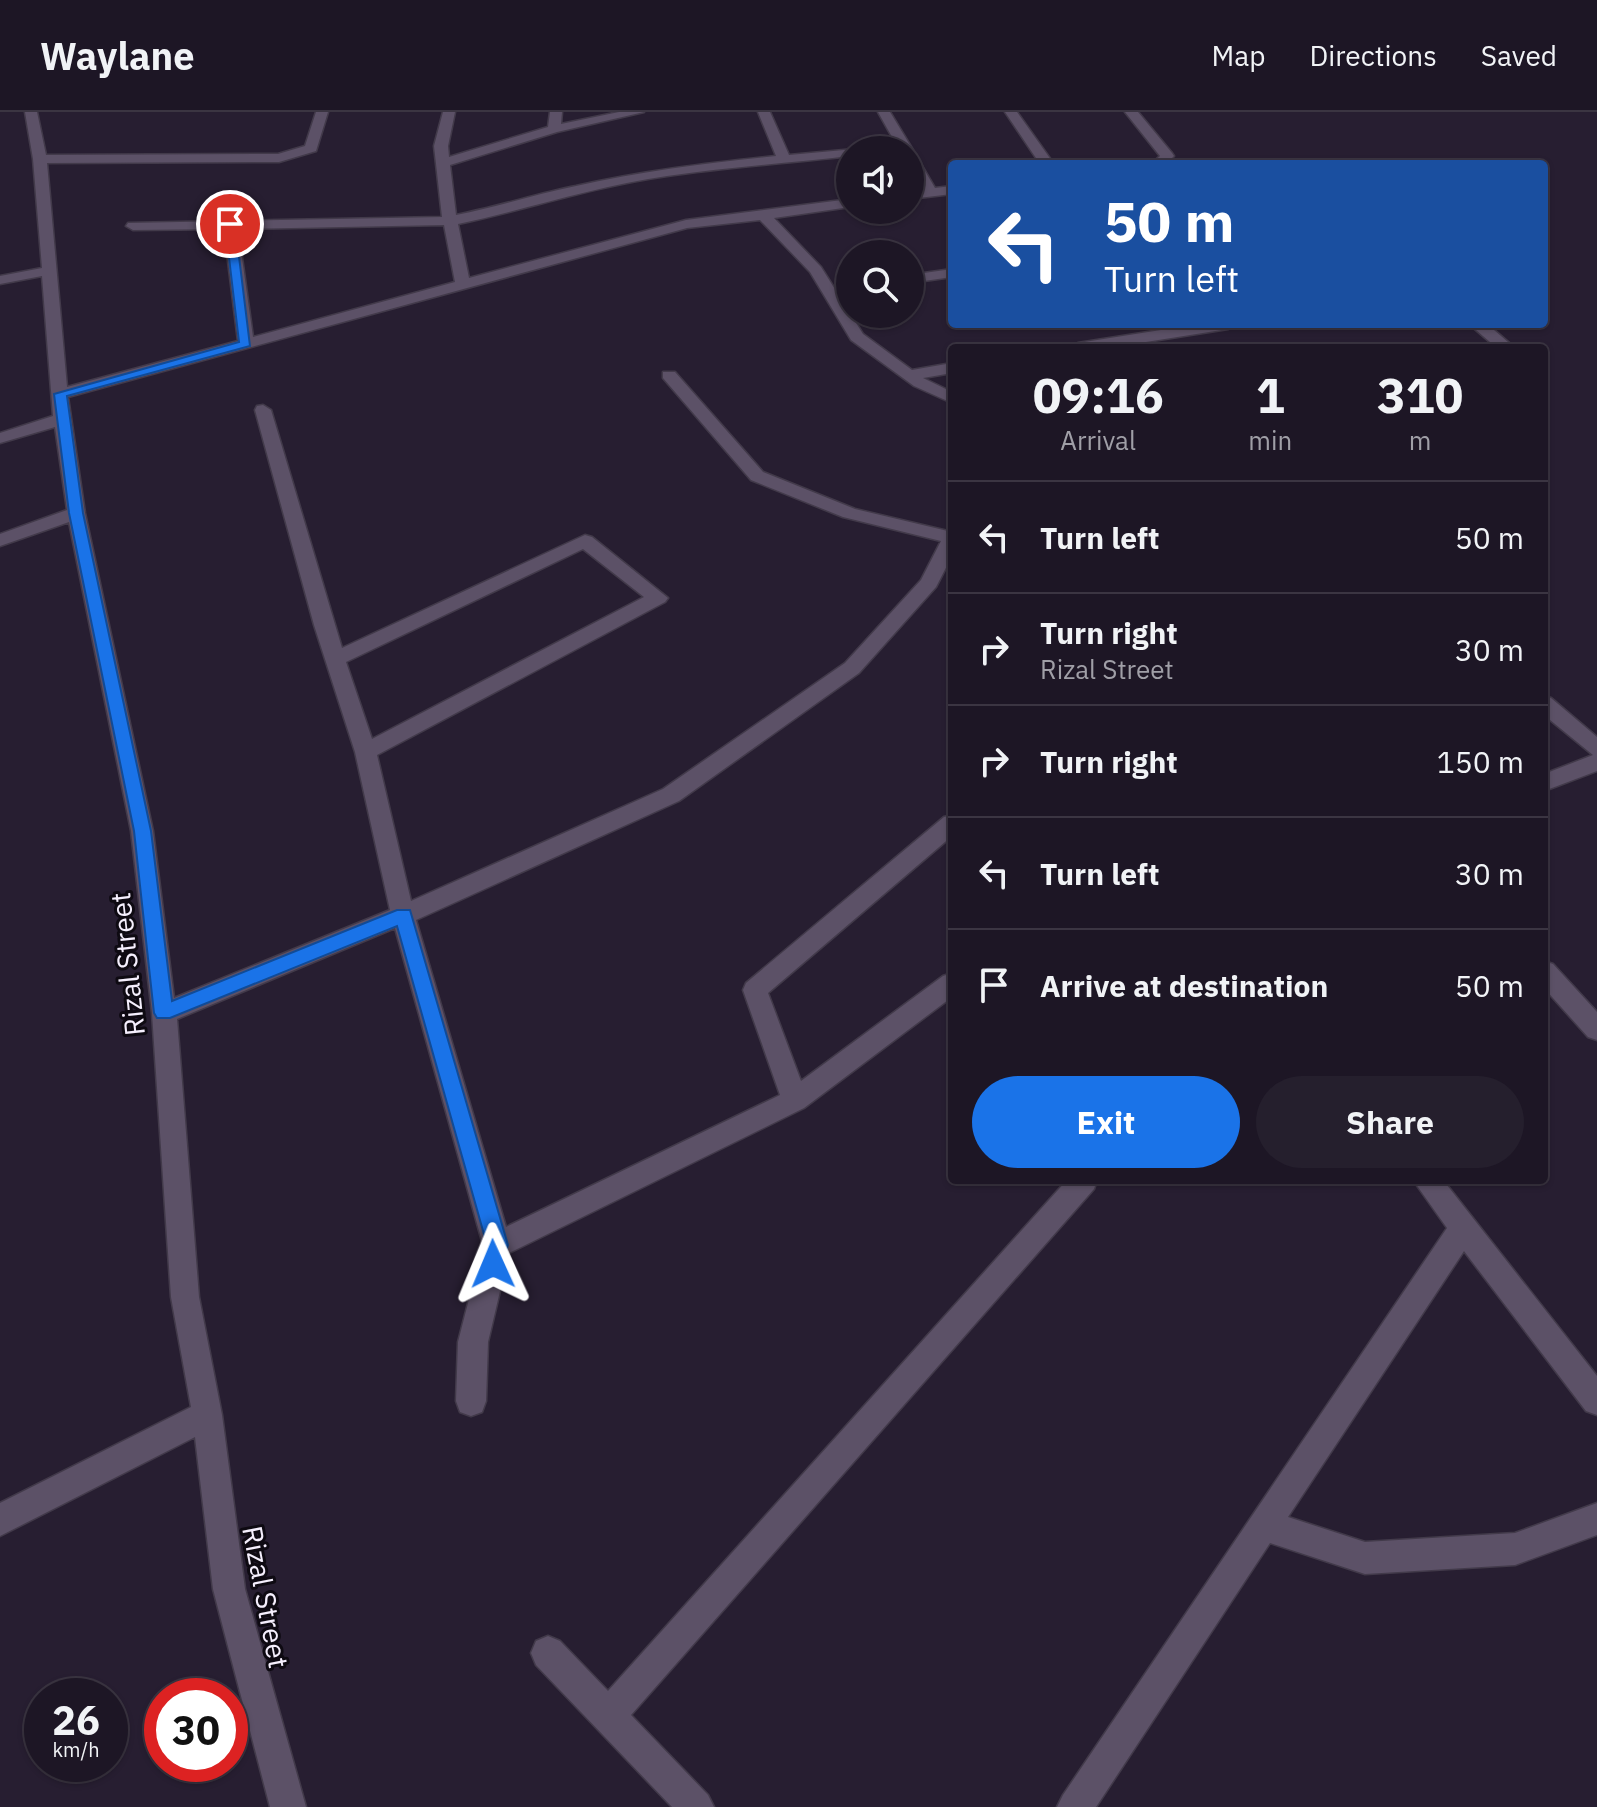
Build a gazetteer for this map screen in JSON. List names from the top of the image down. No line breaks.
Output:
{"streets":{"street":["Rizal Street"]},"page":{"header":"Waylane","nav":["Map","Directions","Saved"],"turn":["50 m","Turn left"],"eta":["09:16","Arrival","1","min","310","m"],"list":[{"name":"Turn left","value":"50 m"},{"name":"Turn right","note":"Rizal Street","value":"30 m"},{"name":"Turn right","value":"150 m"},{"name":"Turn left","value":"30 m"},{"name":"Arrive at destination","value":"50 m"}],"buttons":["Exit","Share"],"speed":"26 km/h","limit":"30"}}
